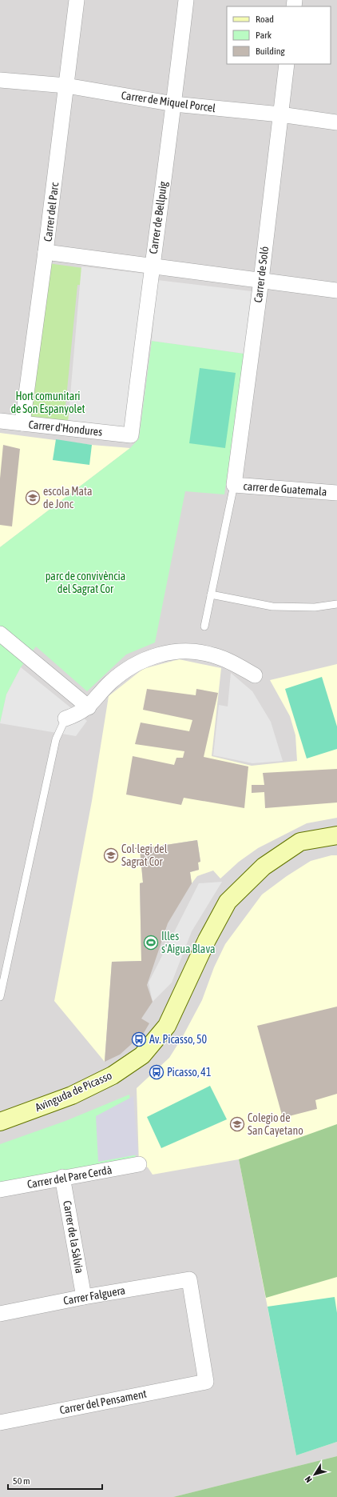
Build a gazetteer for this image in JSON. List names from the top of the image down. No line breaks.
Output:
{"streets":{"street":["Carrer de Miquel Porcel","Carrer del Parc","Carrer de Bellpuig","Carrer de Soló","Carrer d'Hondures","carrer de Guatemala","Avinguda de Picasso","Carrer del Pare Cerdà","Carrer de la Sàlvia","Carrer Falguera","Carrer del Pensament"]},"crossings":[["Carrer de Miquel Porcel","Carrer del Parc"],["Carrer de Miquel Porcel","Carrer de Bellpuig"],["Carrer de Miquel Porcel","Carrer de Soló"],["Carrer del Parc","Carrer d'Hondures"],["Carrer de Bellpuig","Carrer d'Hondures"],["Carrer de Soló","carrer de Guatemala"],["Carrer del Pare Cerdà","Carrer de la Sàlvia"],["Carrer de la Sàlvia","Carrer Falguera"],["Carrer Falguera","Carrer del Pensament"]],"parks":["Hort comunitari de Son Espanyolet","parc de convivència del Sagrat Cor"],"places":{"school or university":["escola Mata de Jonc","Col·legi del Sagrat Cor","Colegio de San Cayetano"],"sports":["Illes s'Aigua Blava"],"bus stop":["Av. Picasso, 50","Picasso, 41"]},"legend":["Road","Park","Building"],"scale_bar":"50 m","north":"bottom left"}
